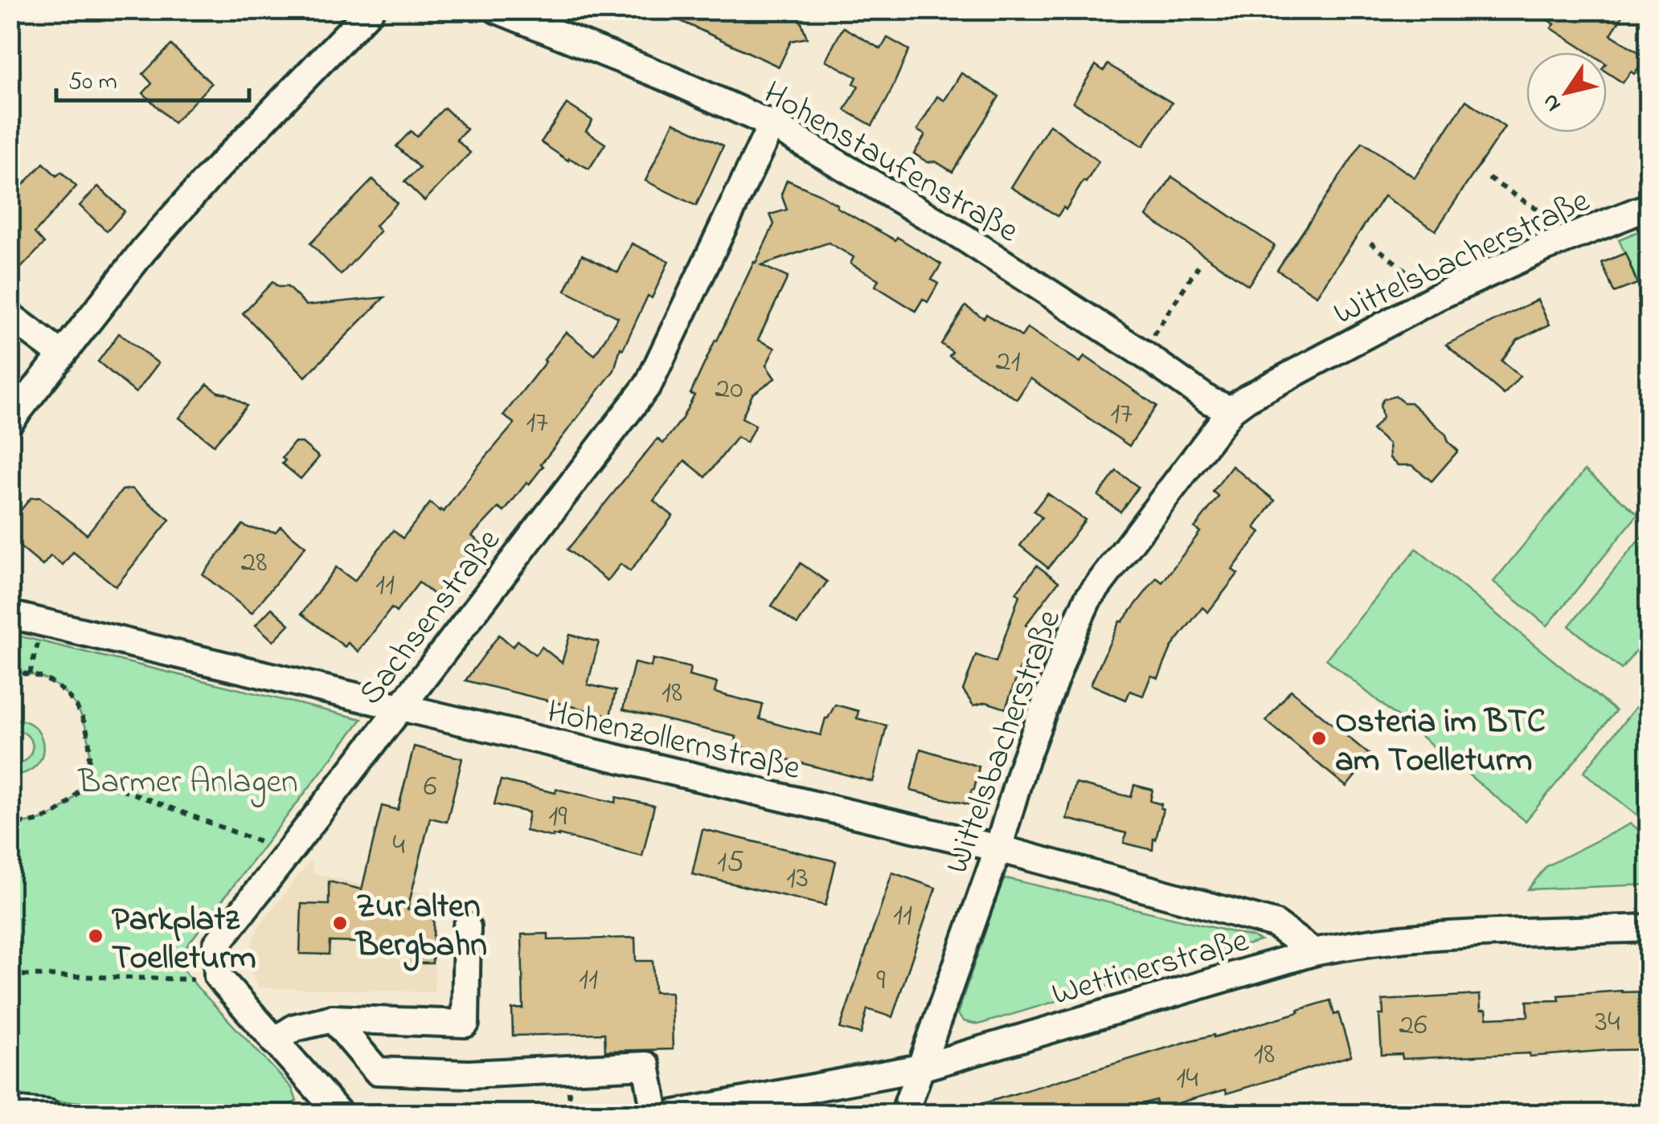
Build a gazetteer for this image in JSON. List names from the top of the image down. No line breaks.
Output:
{"streets":{"street":["Hohenstaufenstraße","Wittelsbacherstraße","Sachsenstraße","Hohenzollernstraße","Wettinerstraße"]},"crossings":[["Hohenstaufenstraße","Wittelsbacherstraße"],["Hohenstaufenstraße","Sachsenstraße"],["Wittelsbacherstraße","Hohenzollernstraße"],["Wittelsbacherstraße","Wettinerstraße"],["Sachsenstraße","Hohenzollernstraße"],["Hohenzollernstraße","Wettinerstraße"]],"parks":["Barmer Anlagen"],"places":["Osteria im BTC am Toelleturm","Zur alten Bergbahn","Parkplatz Toelleturm"],"house_numbers":["21","20","17","17","28","11","18","6","19","4","15","13","11","11","9","34","26","18","14"],"scale_bar":"50 m","north":"bottom left"}
